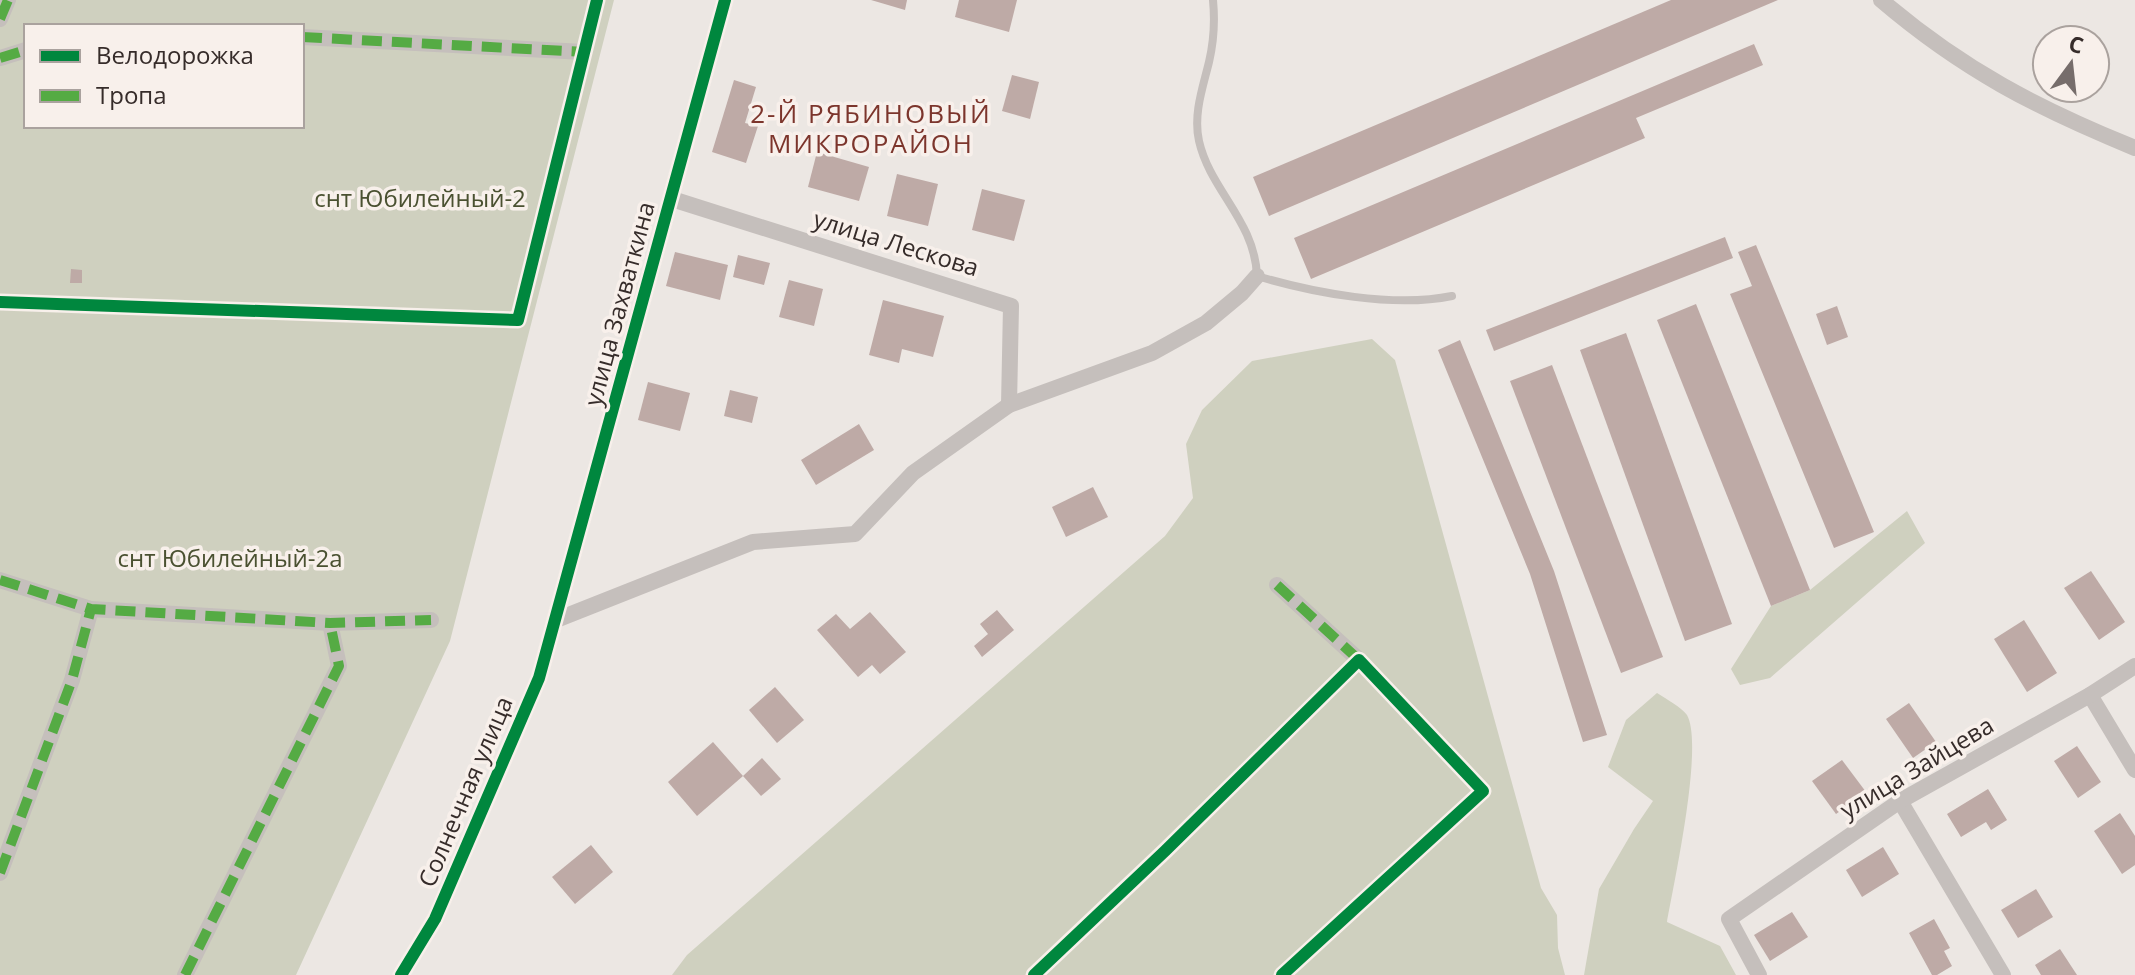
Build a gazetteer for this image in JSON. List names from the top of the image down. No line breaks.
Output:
{"streets":{"street":["улица Лескова","улица Захваткина","улица Зайцева","Солнечная улица"]},"crossings":[["улица Лескова","улица Захваткина"],["улица Захваткина","Солнечная улица"]],"districts":["2-Й РЯБИНОВЫЙ МИКРОРАЙОН"],"parks":["снт Юбилейный-2","снт Юбилейный-2а"],"legend":["Велодорожка","Тропа"],"north":"top"}
